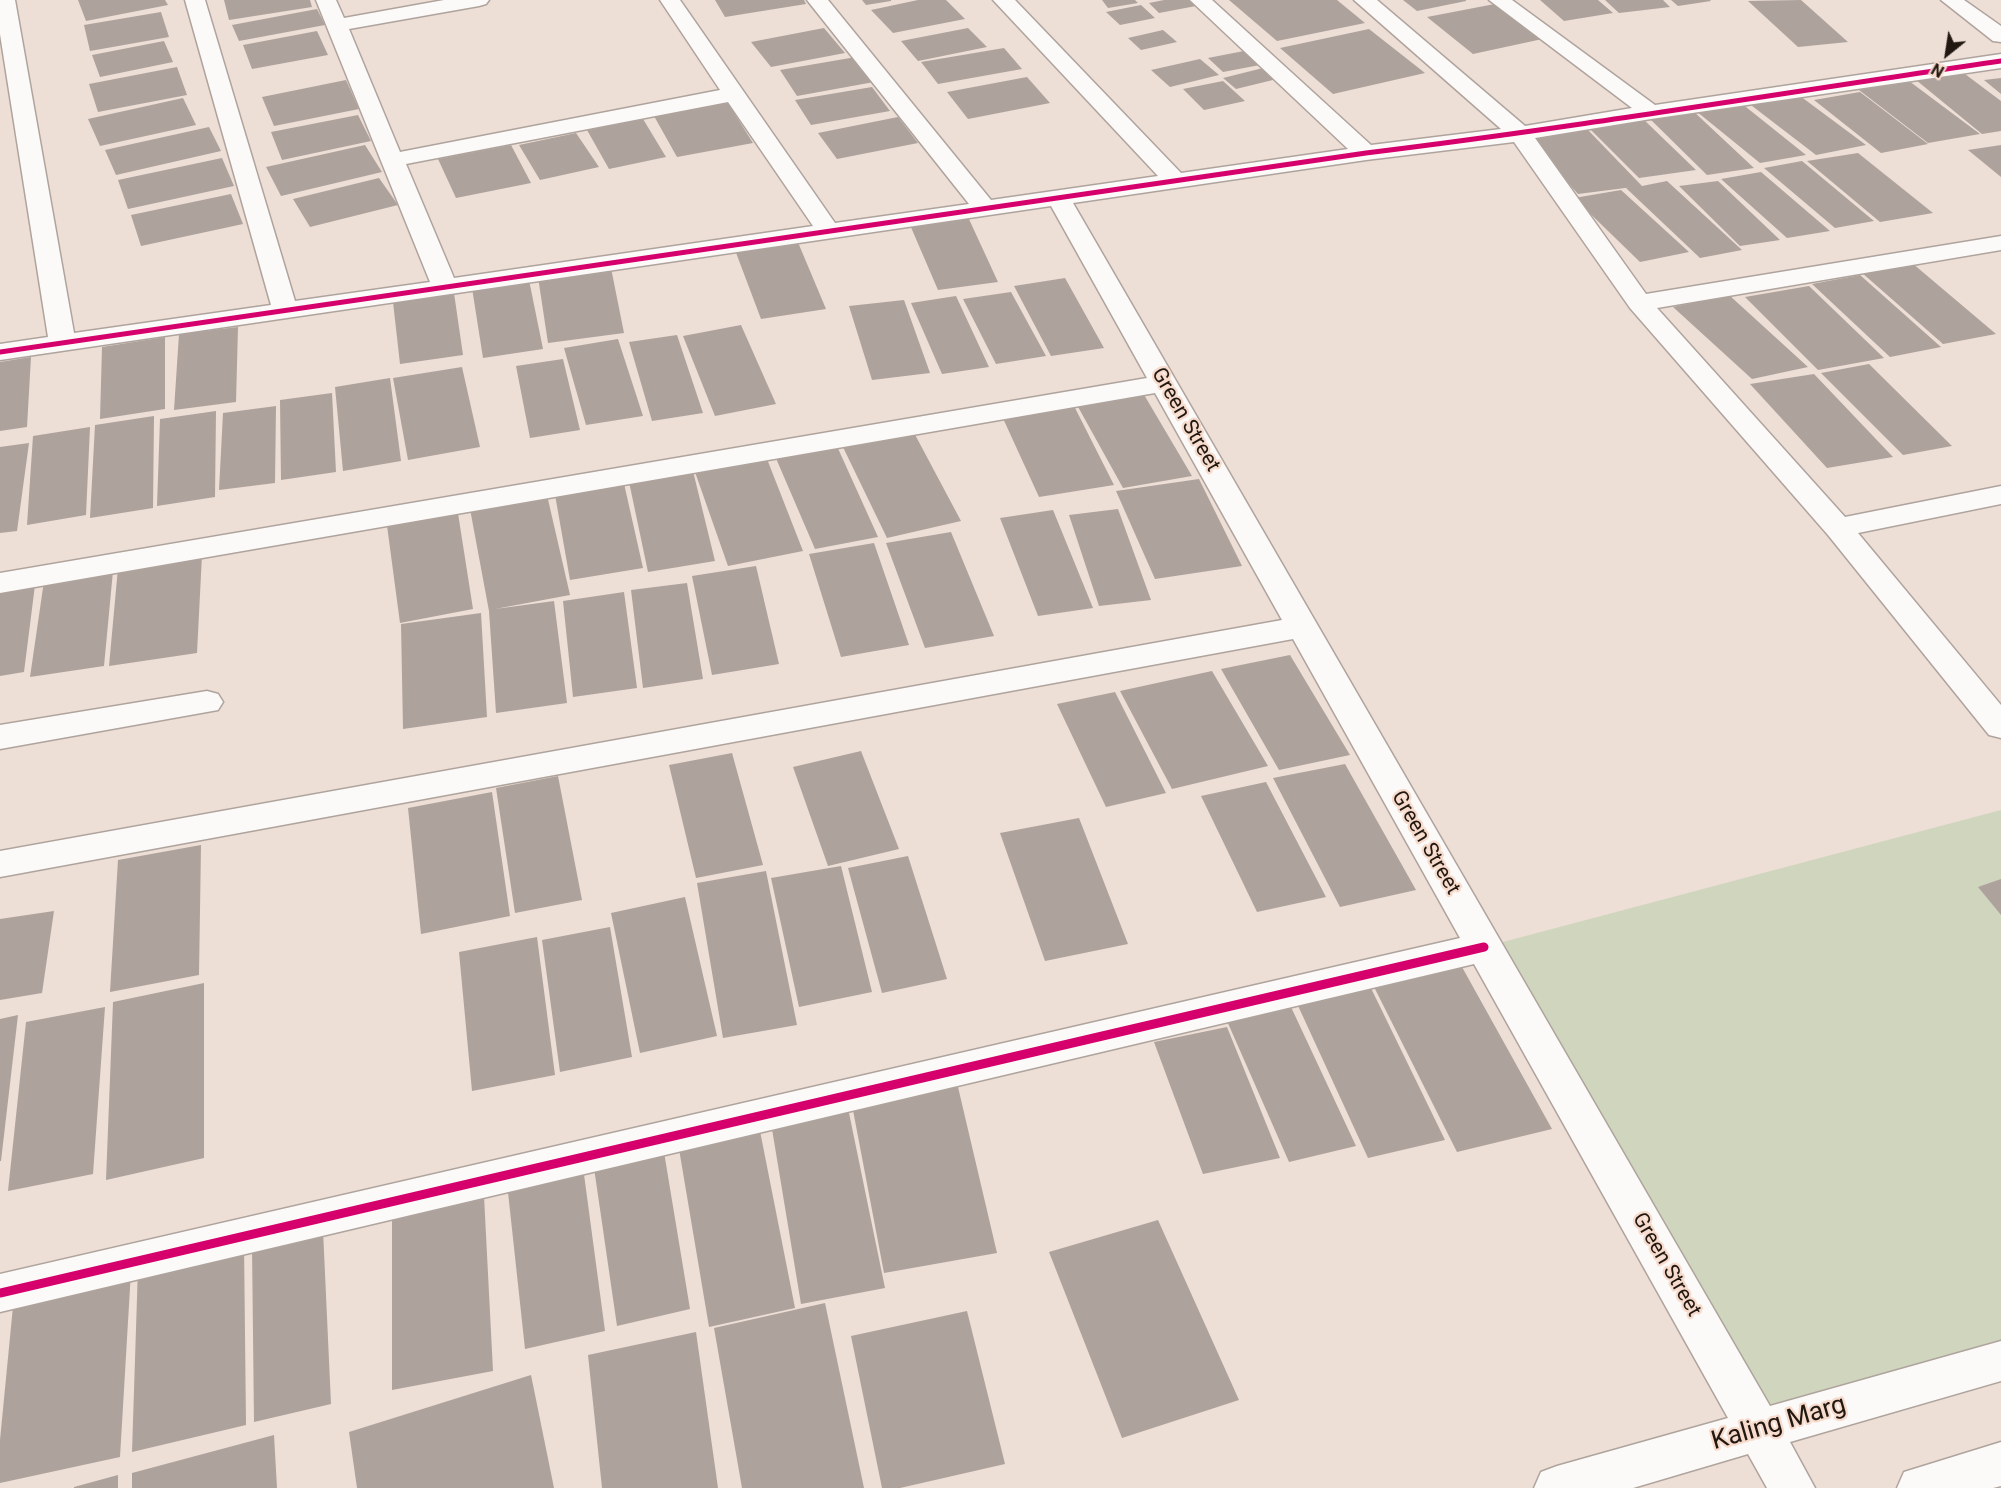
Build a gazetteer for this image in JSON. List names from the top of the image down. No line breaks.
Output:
{"streets":{"street":["Green Street","Kaling Marg"]},"crossings":[["Green Street","Kaling Marg"]],"north":"bottom left"}
